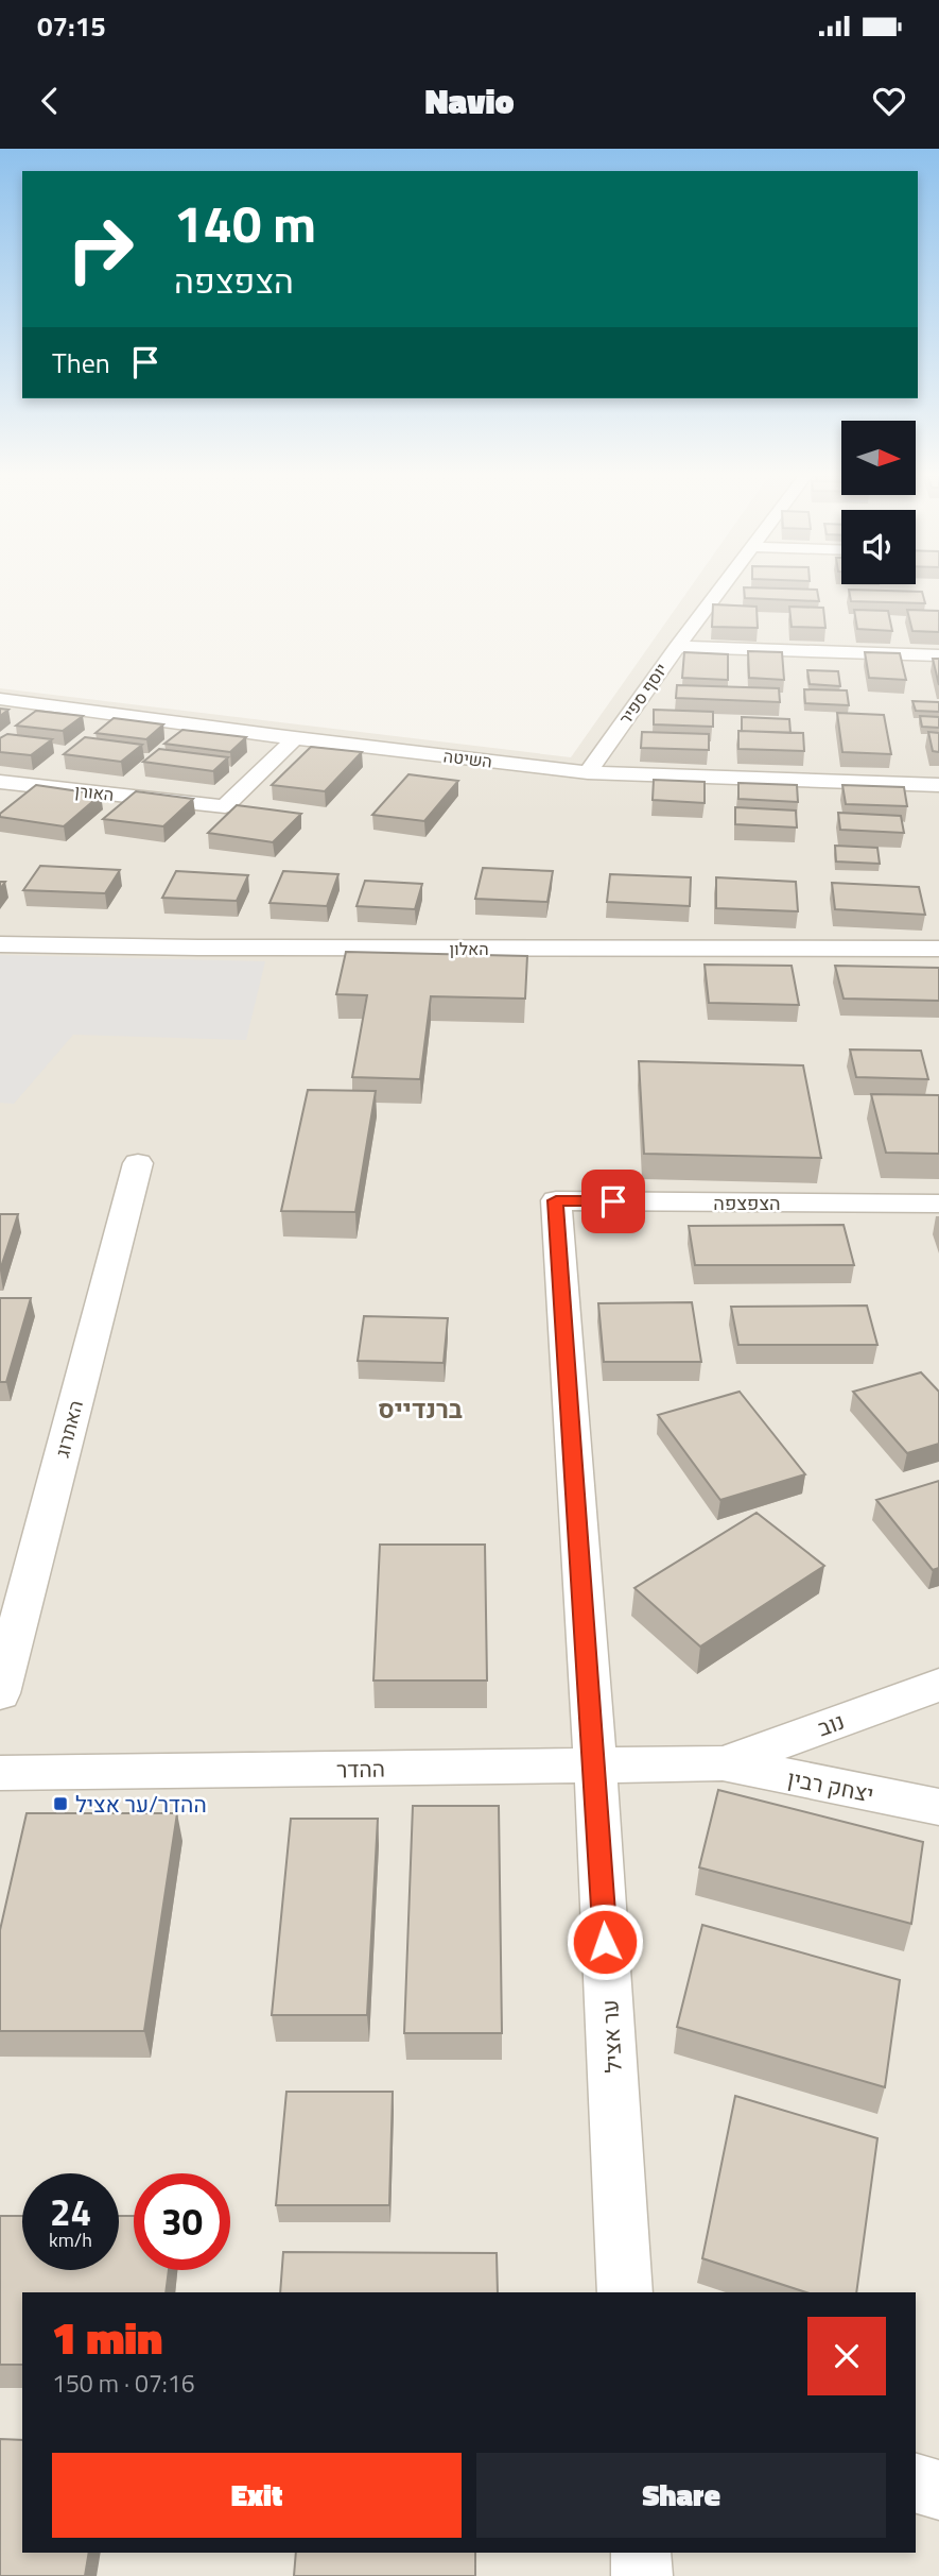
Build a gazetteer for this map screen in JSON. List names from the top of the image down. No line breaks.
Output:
{"streets":{"street":["יוסף ספיר","השיטה","האורן","האלון","הצפצפה","האתרוג","נוב","ההדר","יצחק רבין","ער אציל"]},"crossings":[["יוסף ספיר","השיטה"],["השיטה","האורן"],["הצפצפה","ער אציל"],["נוב","ההדר"],["נוב","יצחק רבין"],["ההדר","יצחק רבין"],["ההדר","ער אציל"]],"districts":["ברנדייס"],"places":{"transit":["ההדר/ער אציל"]},"north":"right","page":{"status":"07:15","header":"Navio","turn":["140 m","הצפצפה"],"then":"Then","speed":"24 km/h","limit":"30","heading":["1 min","150 m · 07:16"],"buttons":["Exit","Share"]}}
